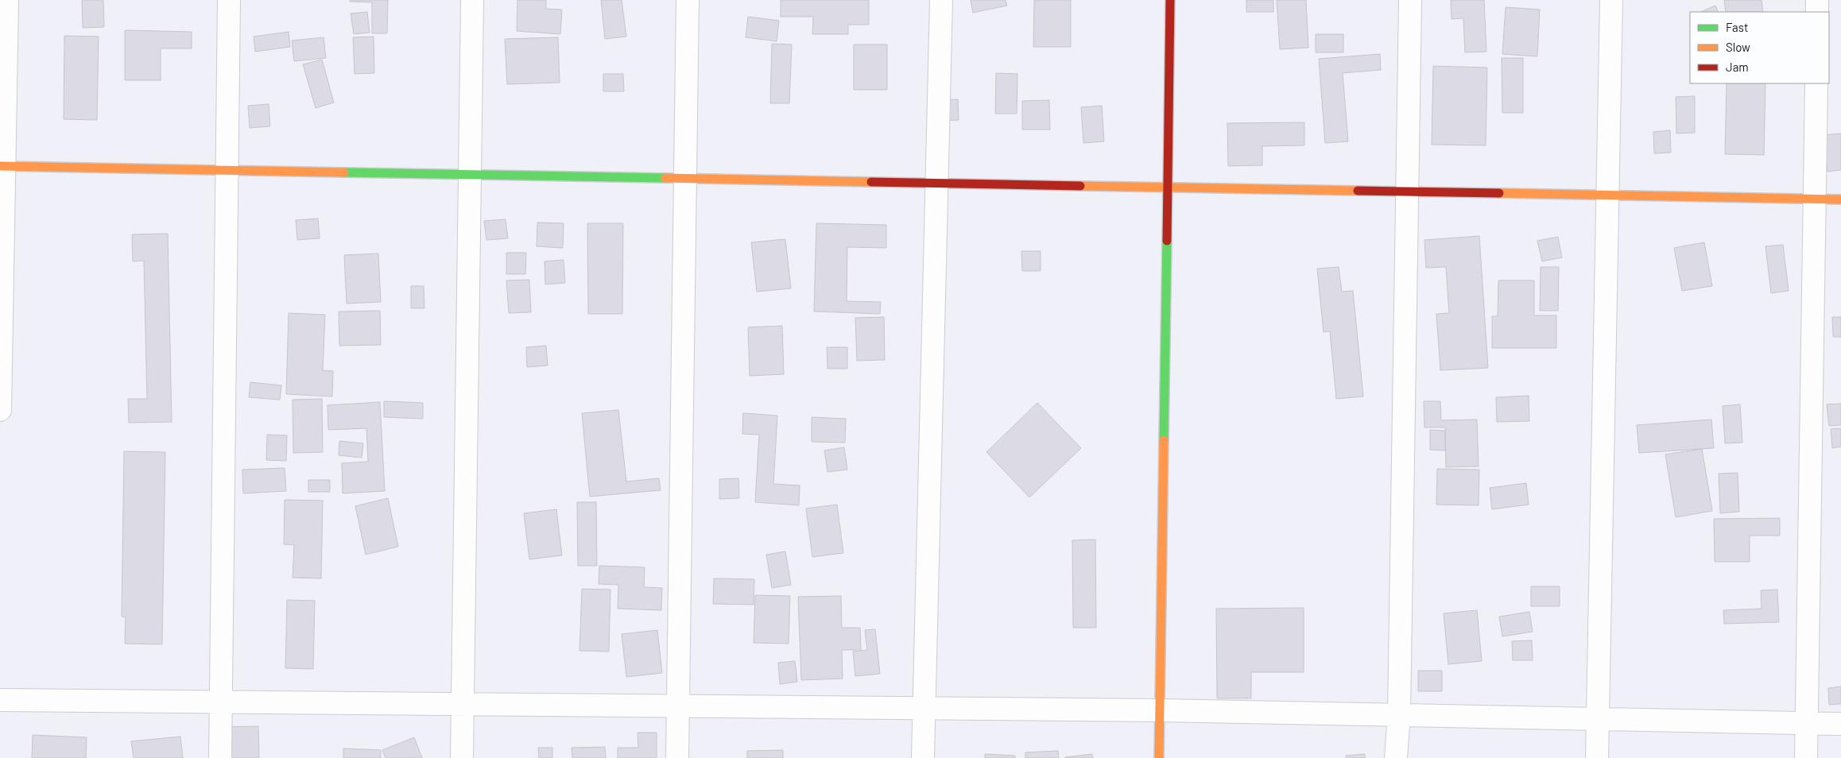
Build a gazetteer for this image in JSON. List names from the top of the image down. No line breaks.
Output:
{"legend":["Fast","Slow","Jam"]}
